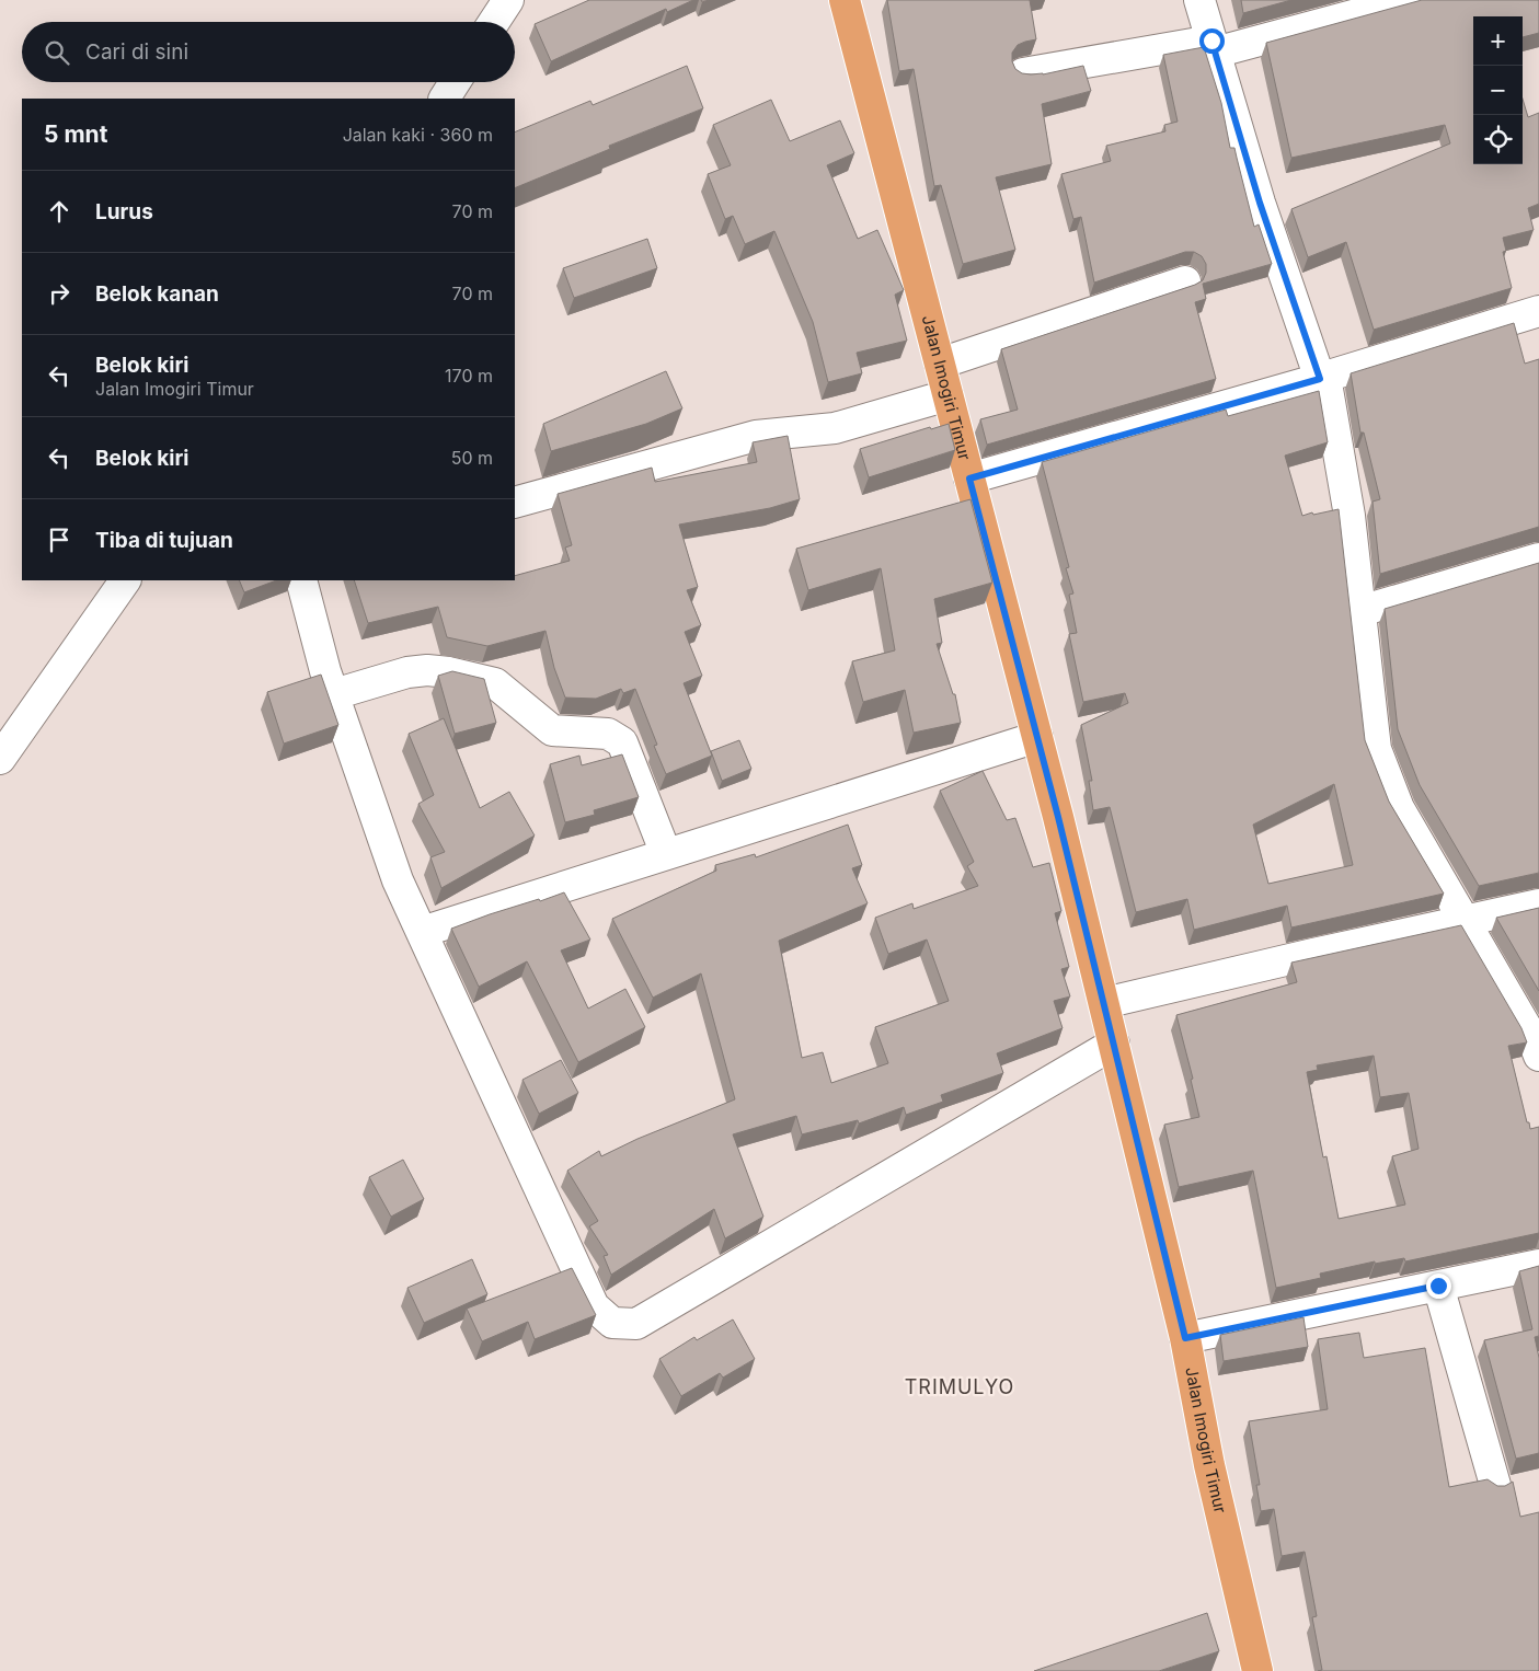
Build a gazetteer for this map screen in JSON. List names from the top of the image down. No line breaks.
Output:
{"streets":{"main road":["Jalan Imogiri Timur"]},"districts":["TRIMULYO"],"page":{"map_buttons":["+","−"],"search":"Cari di sini","heading":["5 mnt","Jalan kaki · 360 m"],"list":[["Lurus","70 m"],["Belok kanan","70 m"],["Belok kiri","Jalan Imogiri Timur","170 m"],["Belok kiri","50 m"],"Tiba di tujuan"]}}
